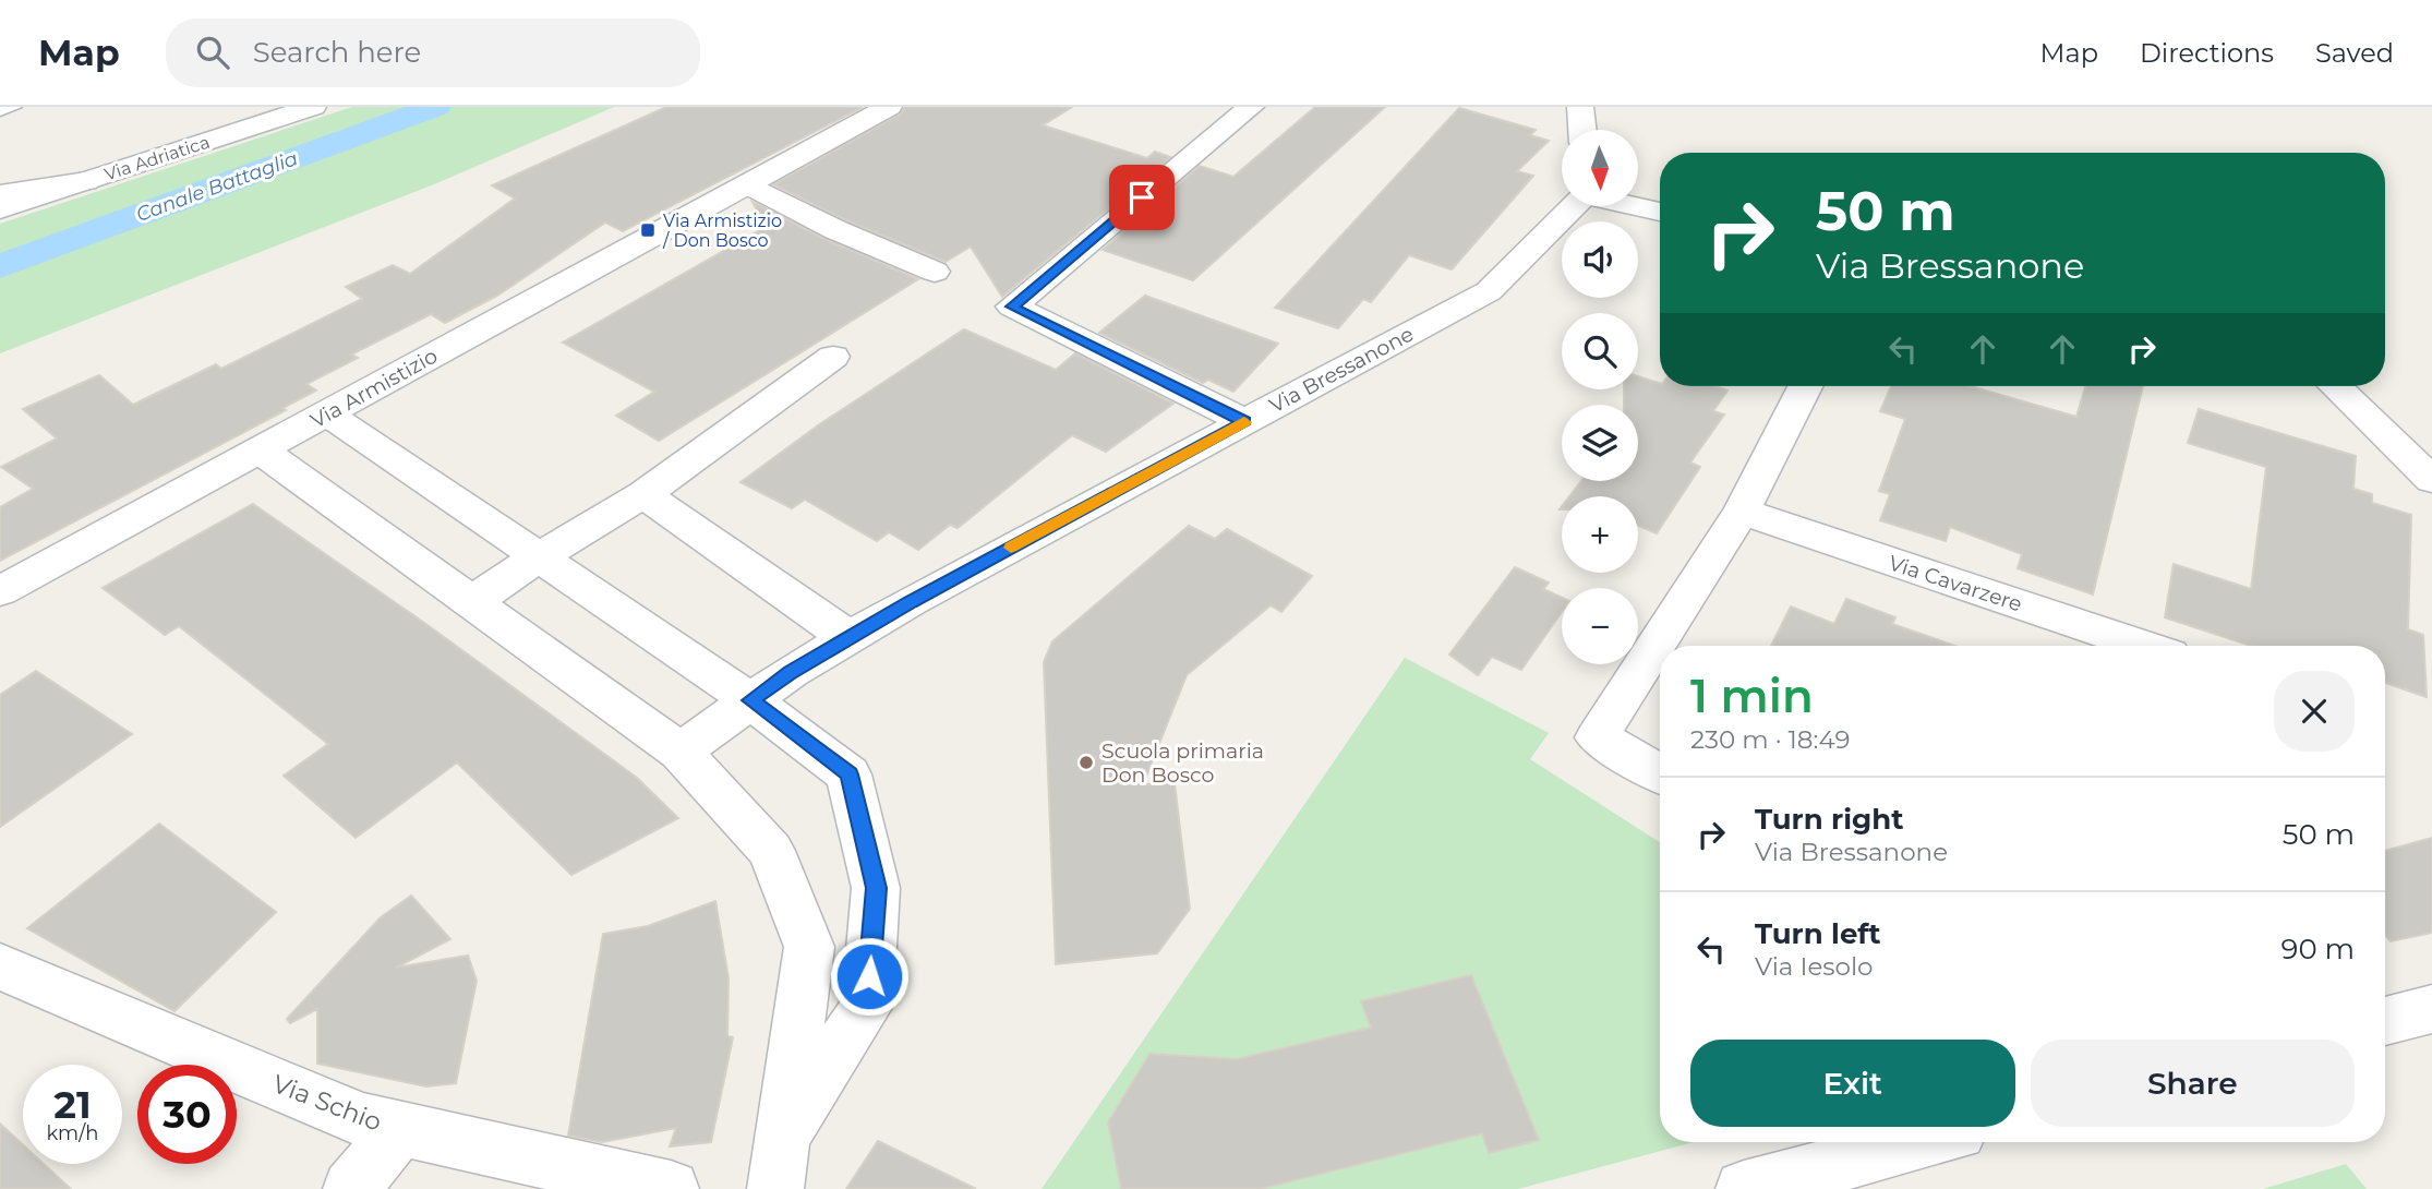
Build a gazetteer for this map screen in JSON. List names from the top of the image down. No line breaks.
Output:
{"streets":{"street":["Via Adriatica","Via Bressanone","Via Armistizio","Via Cavarzere","Via Schio"]},"water":["Canale Battaglia"],"places":{"transit":["Via Armistizio / Don Bosco"],"other":["Scuola primaria Don Bosco"]},"north":"bottom","page":{"header":"Map","search":"Search here","nav":["Map","Directions","Saved"],"map_buttons":["+","−"],"turn":["50 m","Via Bressanone"],"heading":["1 min","230 m · 18:49"],"list":[{"name":"Turn right","note":"Via Bressanone","value":"50 m"},{"name":"Turn left","note":"Via Iesolo","value":"90 m"}],"buttons":["Exit","Share"],"speed":"21 km/h","limit":"30"}}
